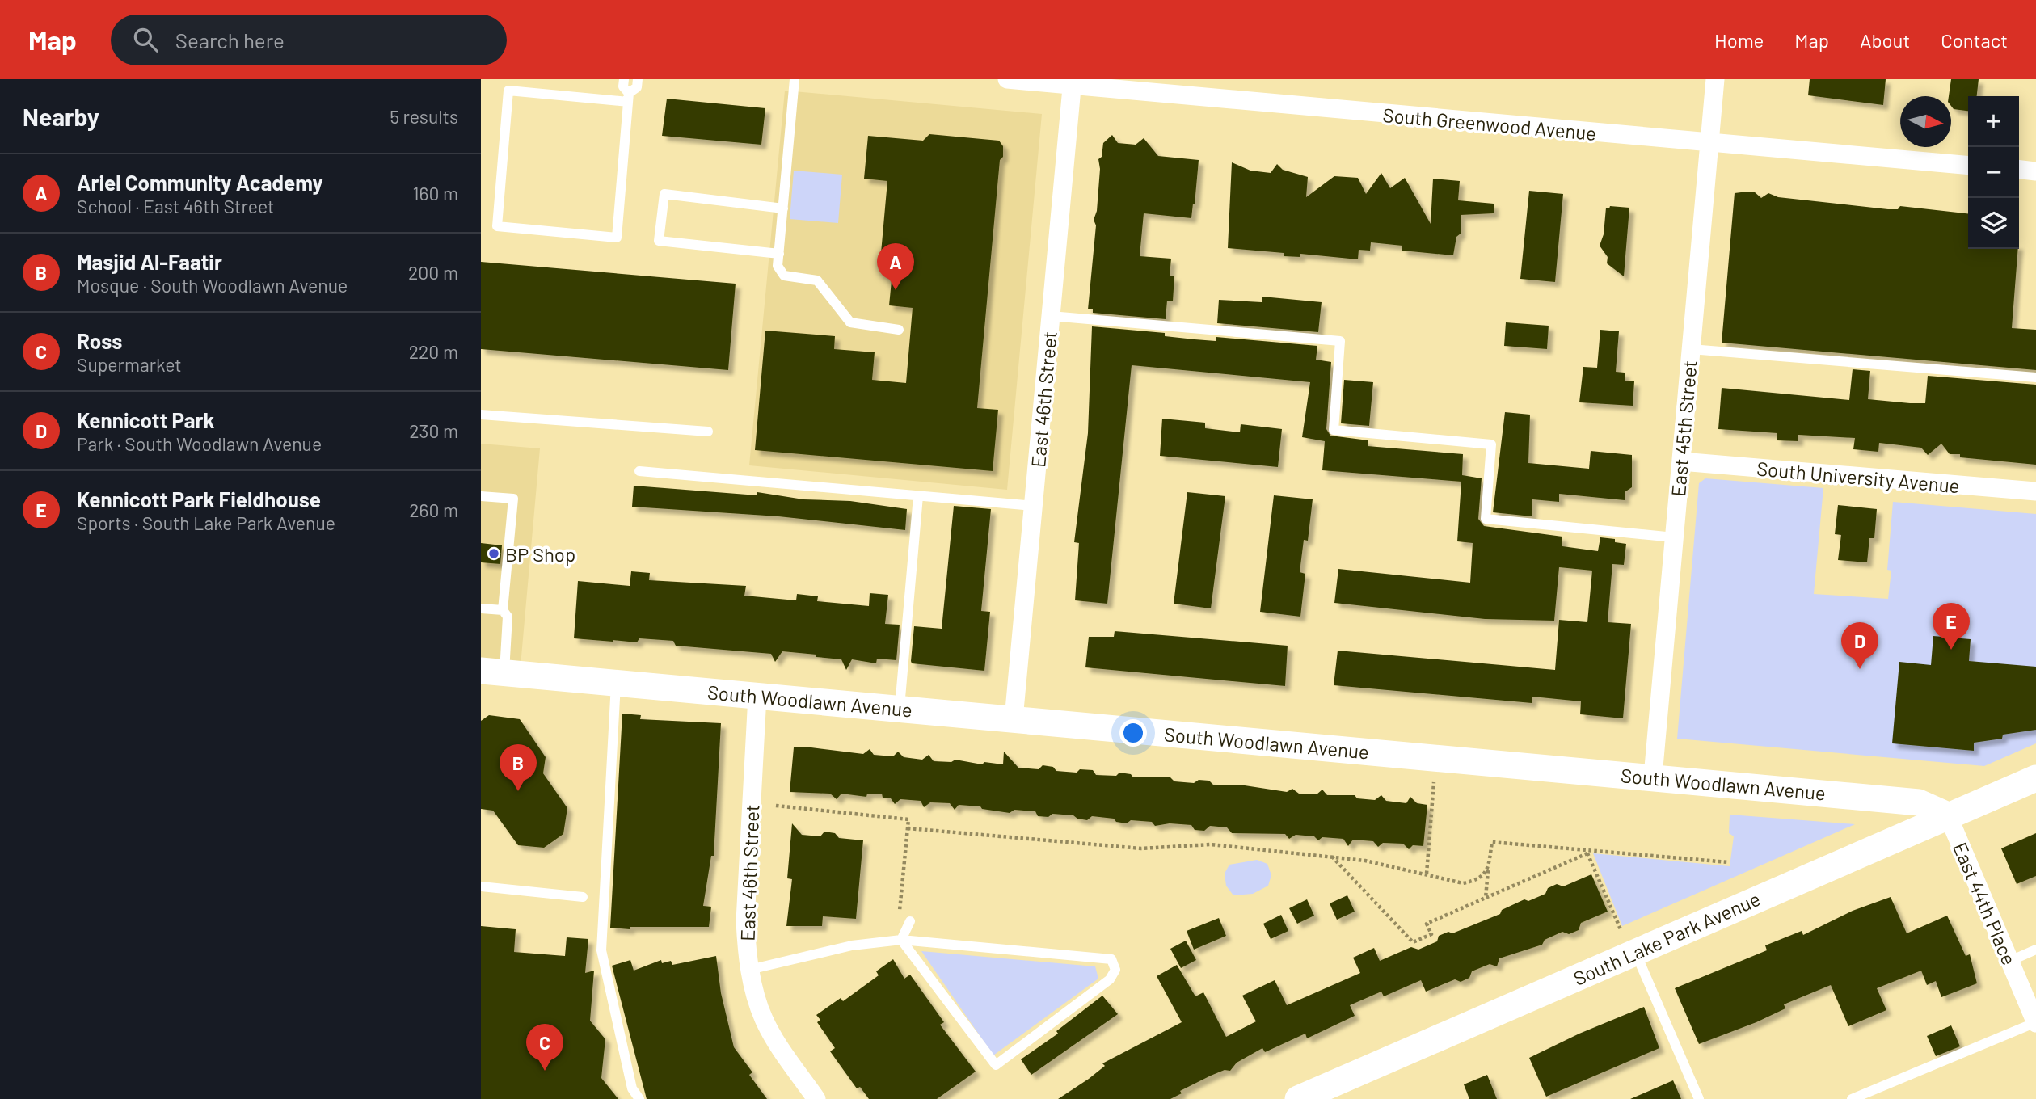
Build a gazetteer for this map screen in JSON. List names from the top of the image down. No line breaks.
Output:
{"streets":{"street":["South Greenwood Avenue","East 46th Street","East 45th Street","South University Avenue","South Woodlawn Avenue","East 44th Place","South Lake Park Avenue"]},"crossings":[["South Greenwood Avenue","East 46th Street"],["South Greenwood Avenue","East 45th Street"],["East 46th Street","South Woodlawn Avenue"],["East 45th Street","South University Avenue"],["East 45th Street","South Woodlawn Avenue"],["South Woodlawn Avenue","East 44th Place"],["South Woodlawn Avenue","South Lake Park Avenue"],["East 44th Place","South Lake Park Avenue"]],"places":["BP Shop"],"north":"right","page":{"header":"Map","search":"Search here","nav":["Home","Map","About","Contact"],"heading":["Nearby","5 results"],"map_buttons":["+","−"],"list":[{"mark":"A","name":"Ariel Community Academy","note":"School · East 46th Street","value":"160 m"},{"mark":"B","name":"Masjid Al-Faatir","note":"Mosque · South Woodlawn Avenue","value":"200 m"},{"mark":"C","name":"Ross","note":"Supermarket","value":"220 m"},{"mark":"D","name":"Kennicott Park","note":"Park · South Woodlawn Avenue","value":"230 m"},{"mark":"E","name":"Kennicott Park Fieldhouse","note":"Sports · South Lake Park Avenue","value":"260 m"}],"pins":["A","E","D","B","C"]}}
